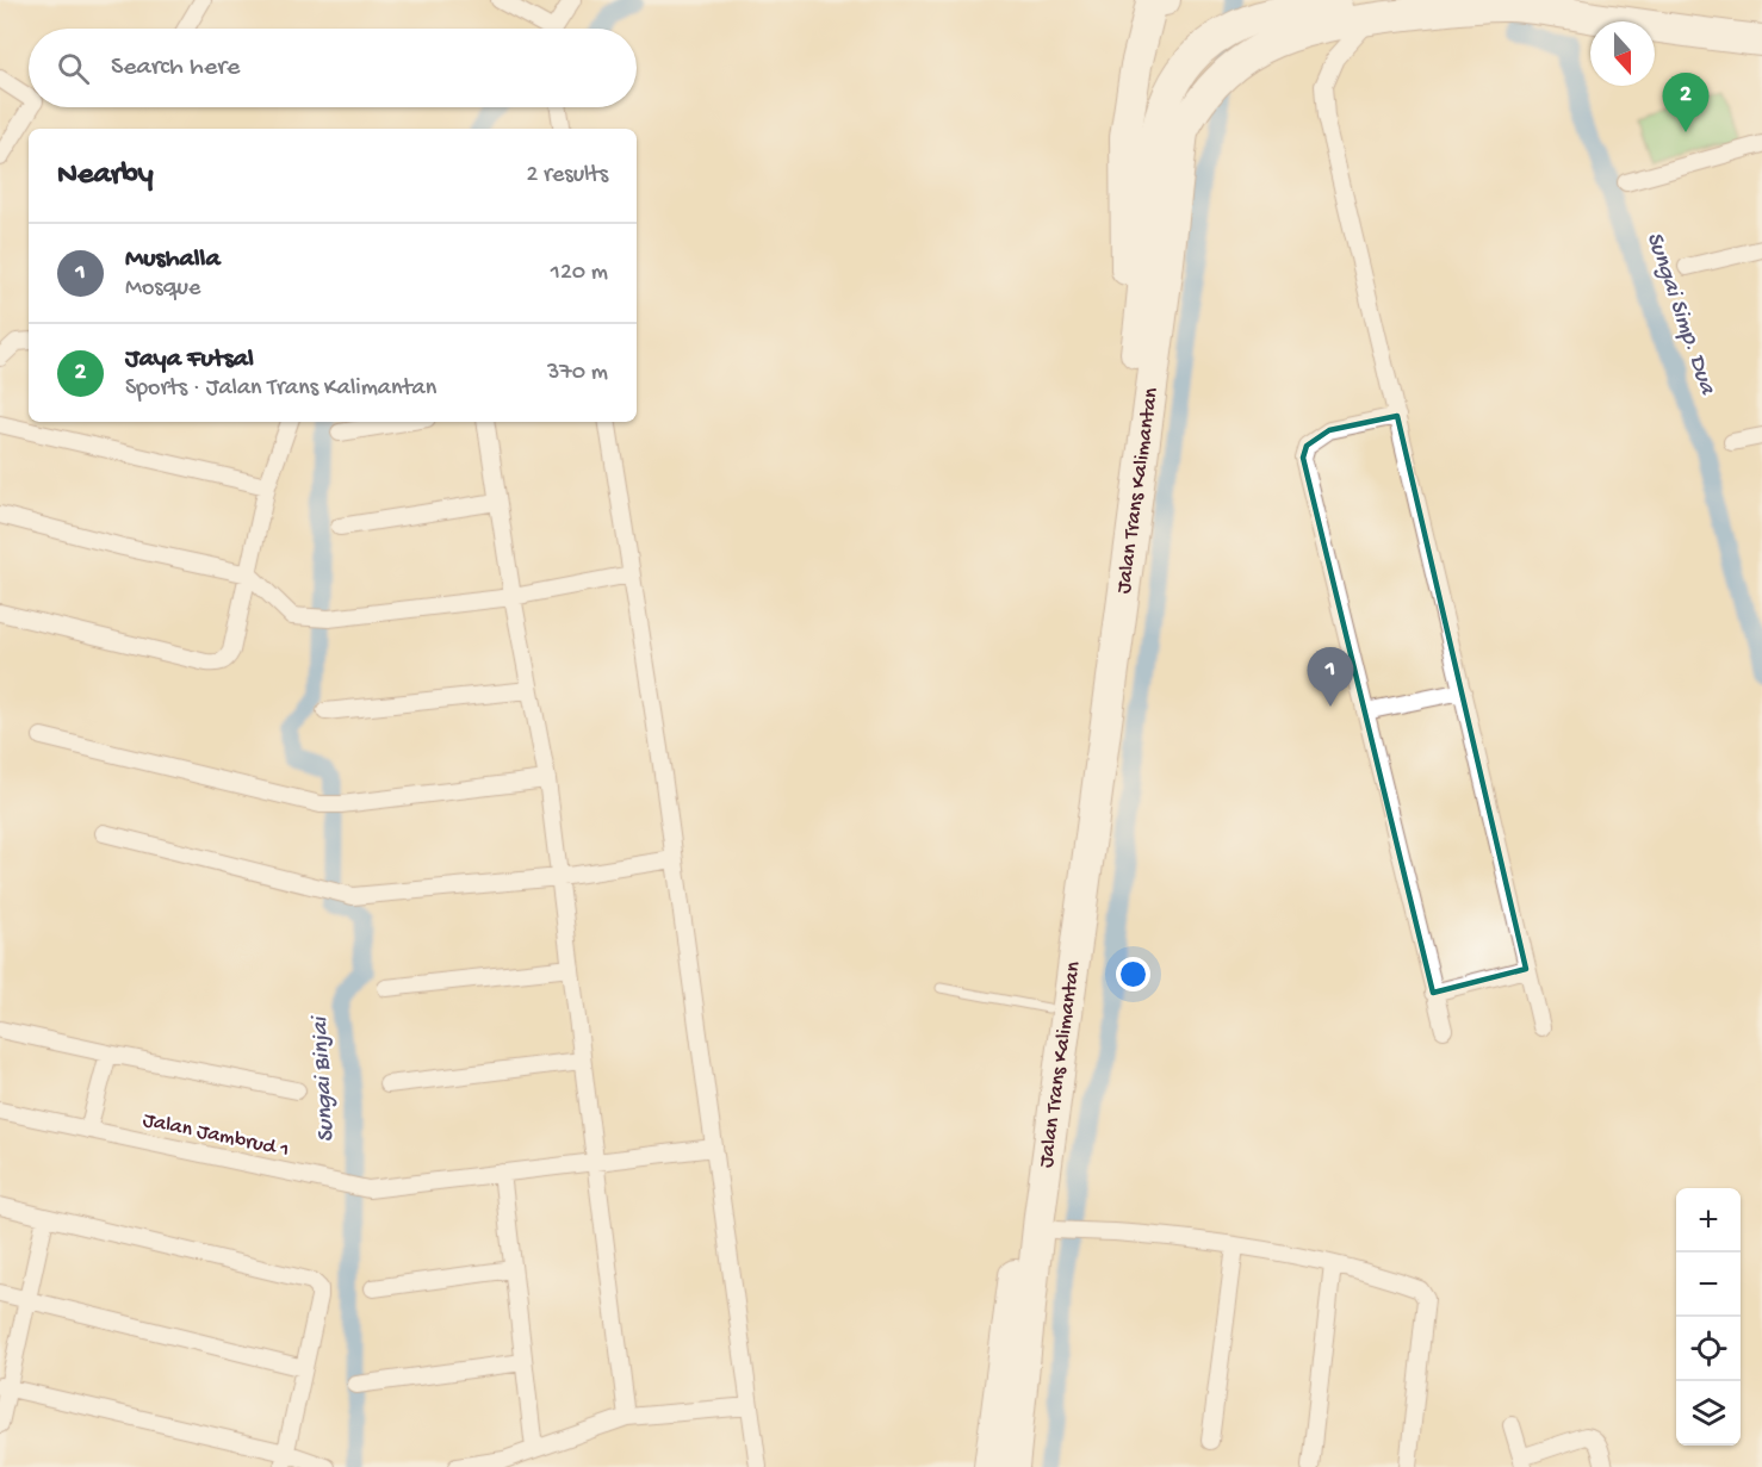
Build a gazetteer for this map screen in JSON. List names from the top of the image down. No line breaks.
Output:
{"streets":{"highway":["Jalan Trans Kalimantan"],"street":["Jalan Jambrud 1"]},"water":["Sungai Simp. Dua","Sungai Binjai"],"north":"bottom","page":{"search":"Search here","pins":["2","1"],"heading":["Nearby","2 results"],"list":[{"mark":"1","name":"Mushalla","note":"Mosque","value":"120 m"},{"mark":"2","name":"Jaya Futsal","note":"Sports · Jalan Trans Kalimantan","value":"370 m"}],"map_buttons":["+","−"]}}
